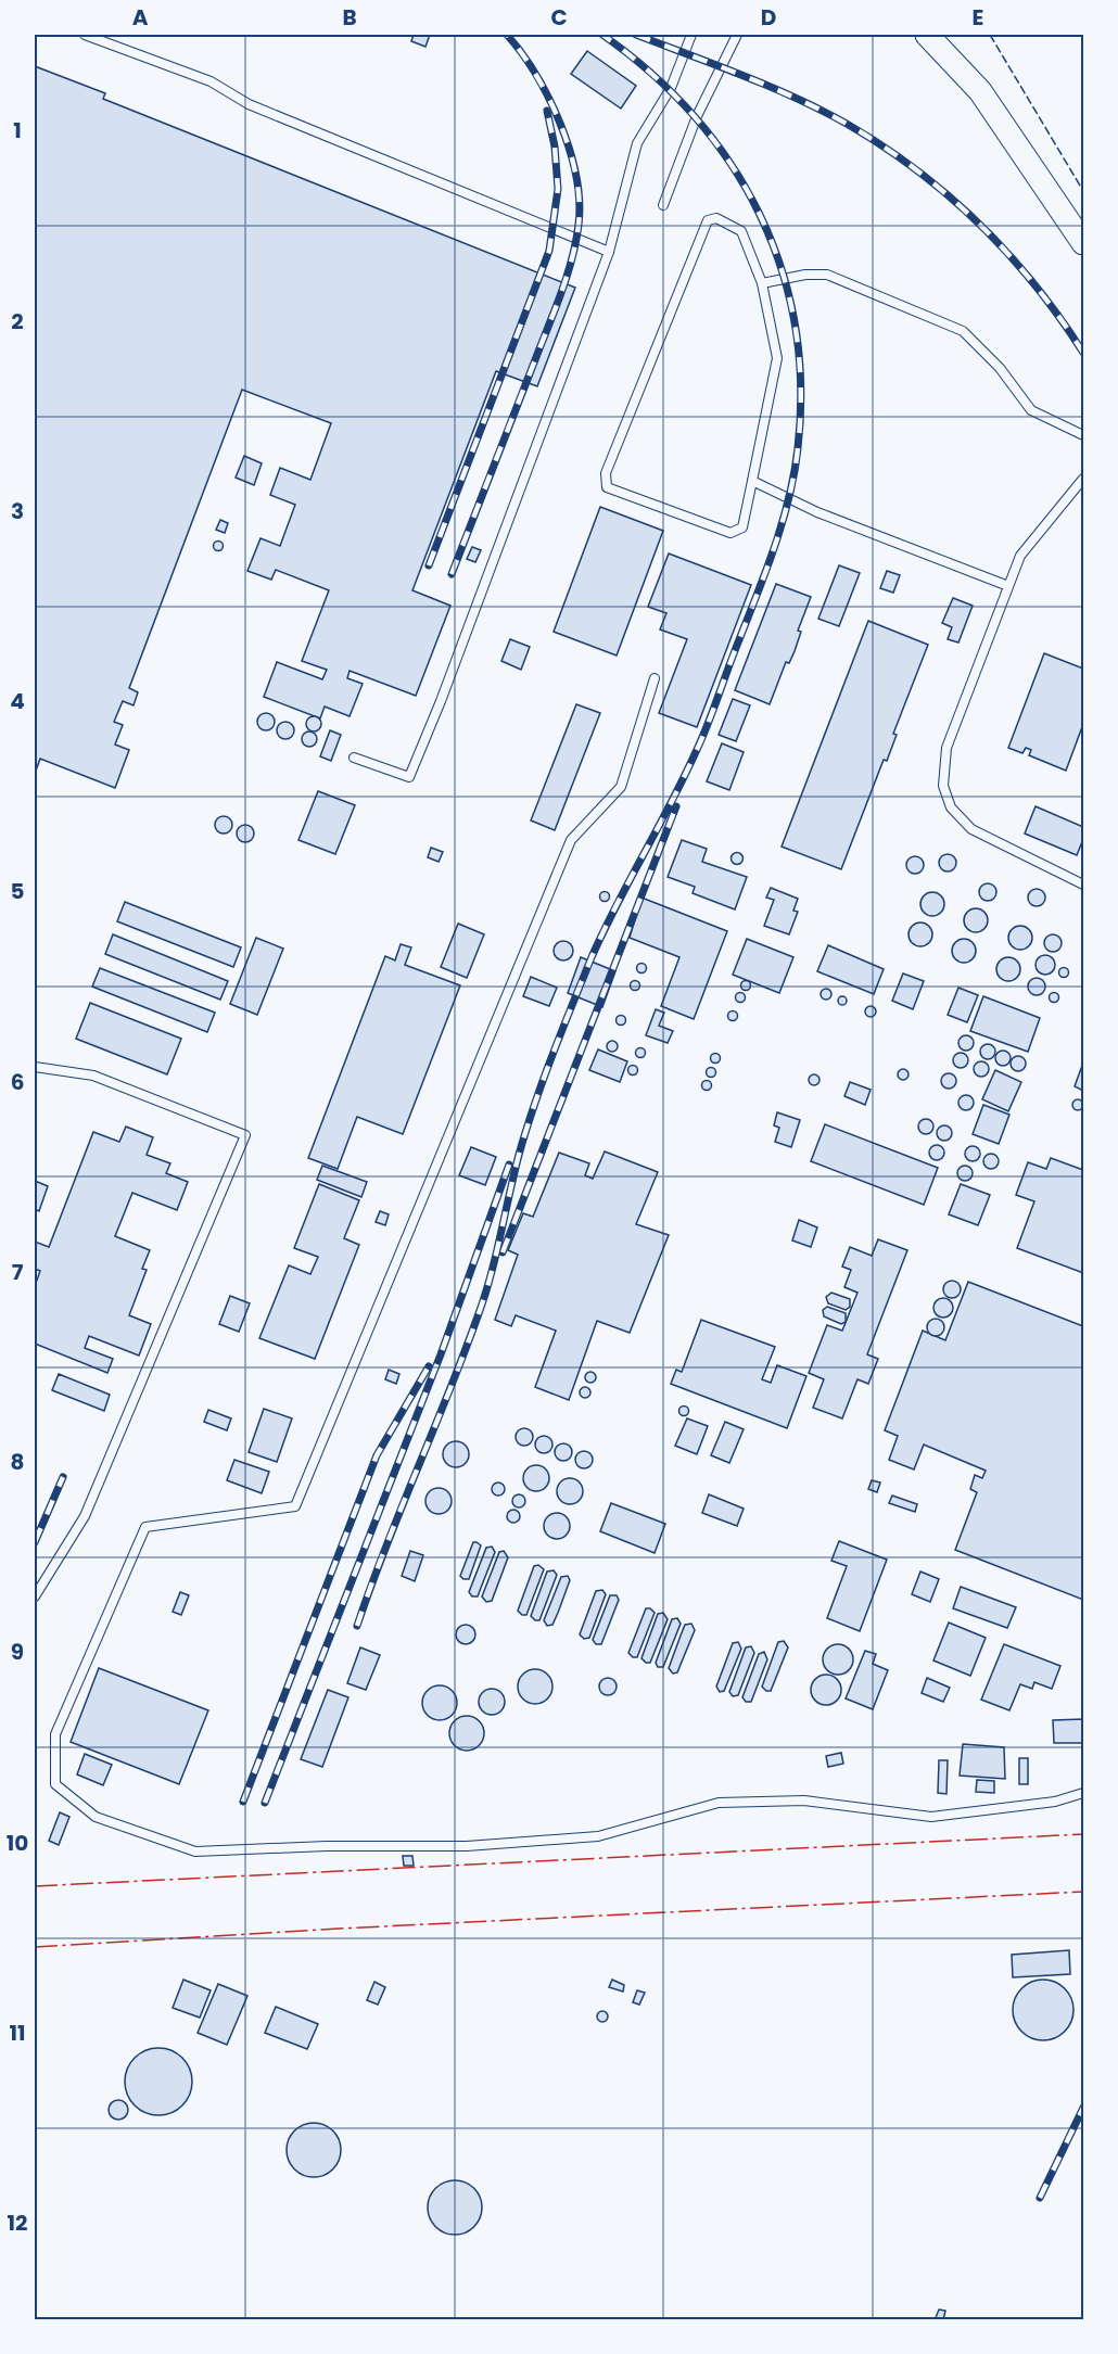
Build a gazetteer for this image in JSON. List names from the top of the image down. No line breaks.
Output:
{"grid":{"columns":["A","B","C","D","E"],"rows":["1","2","3","4","5","6","7","8","9","10","11","12"]}}
